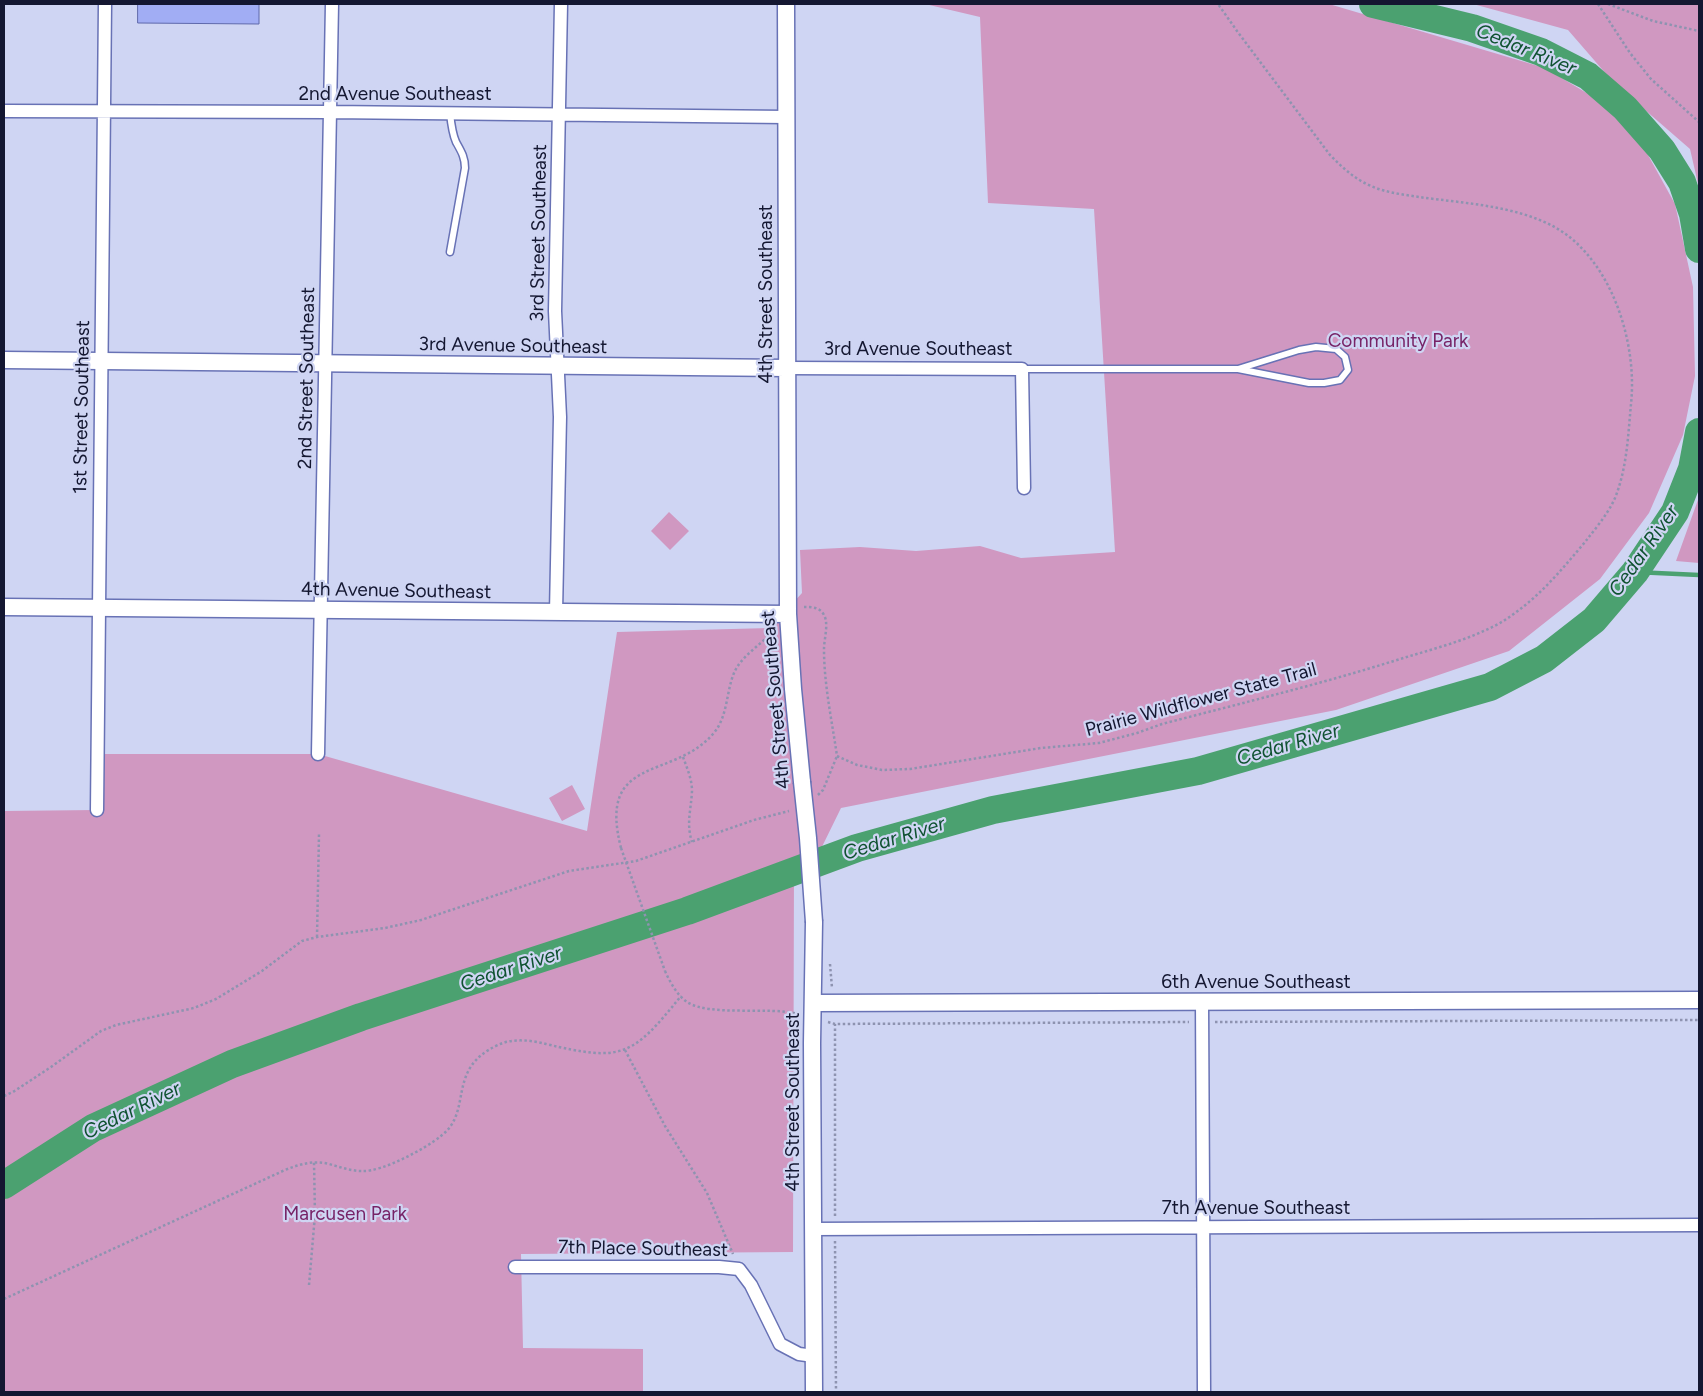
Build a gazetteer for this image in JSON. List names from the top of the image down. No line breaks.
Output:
{"streets":{"street":["2nd Avenue Southeast","3rd Street Southeast","4th Street Southeast","3rd Avenue Southeast","2nd Street Southeast","1st Street Southeast","4th Avenue Southeast","6th Avenue Southeast","7th Avenue Southeast","7th Place Southeast"],"path":["Prairie Wildflower State Trail"]},"crossings":[["2nd Avenue Southeast","3rd Street Southeast"],["2nd Avenue Southeast","4th Street Southeast"],["2nd Avenue Southeast","2nd Street Southeast"],["2nd Avenue Southeast","1st Street Southeast"],["3rd Street Southeast","3rd Avenue Southeast"],["3rd Street Southeast","4th Avenue Southeast"],["4th Street Southeast","3rd Avenue Southeast"],["4th Street Southeast","4th Avenue Southeast"],["4th Street Southeast","6th Avenue Southeast"],["4th Street Southeast","7th Avenue Southeast"],["4th Street Southeast","7th Place Southeast"],["3rd Avenue Southeast","2nd Street Southeast"],["3rd Avenue Southeast","1st Street Southeast"],["2nd Street Southeast","4th Avenue Southeast"],["1st Street Southeast","4th Avenue Southeast"]],"water":["Cedar River"],"parks":["Community Park","Marcusen Park"]}
